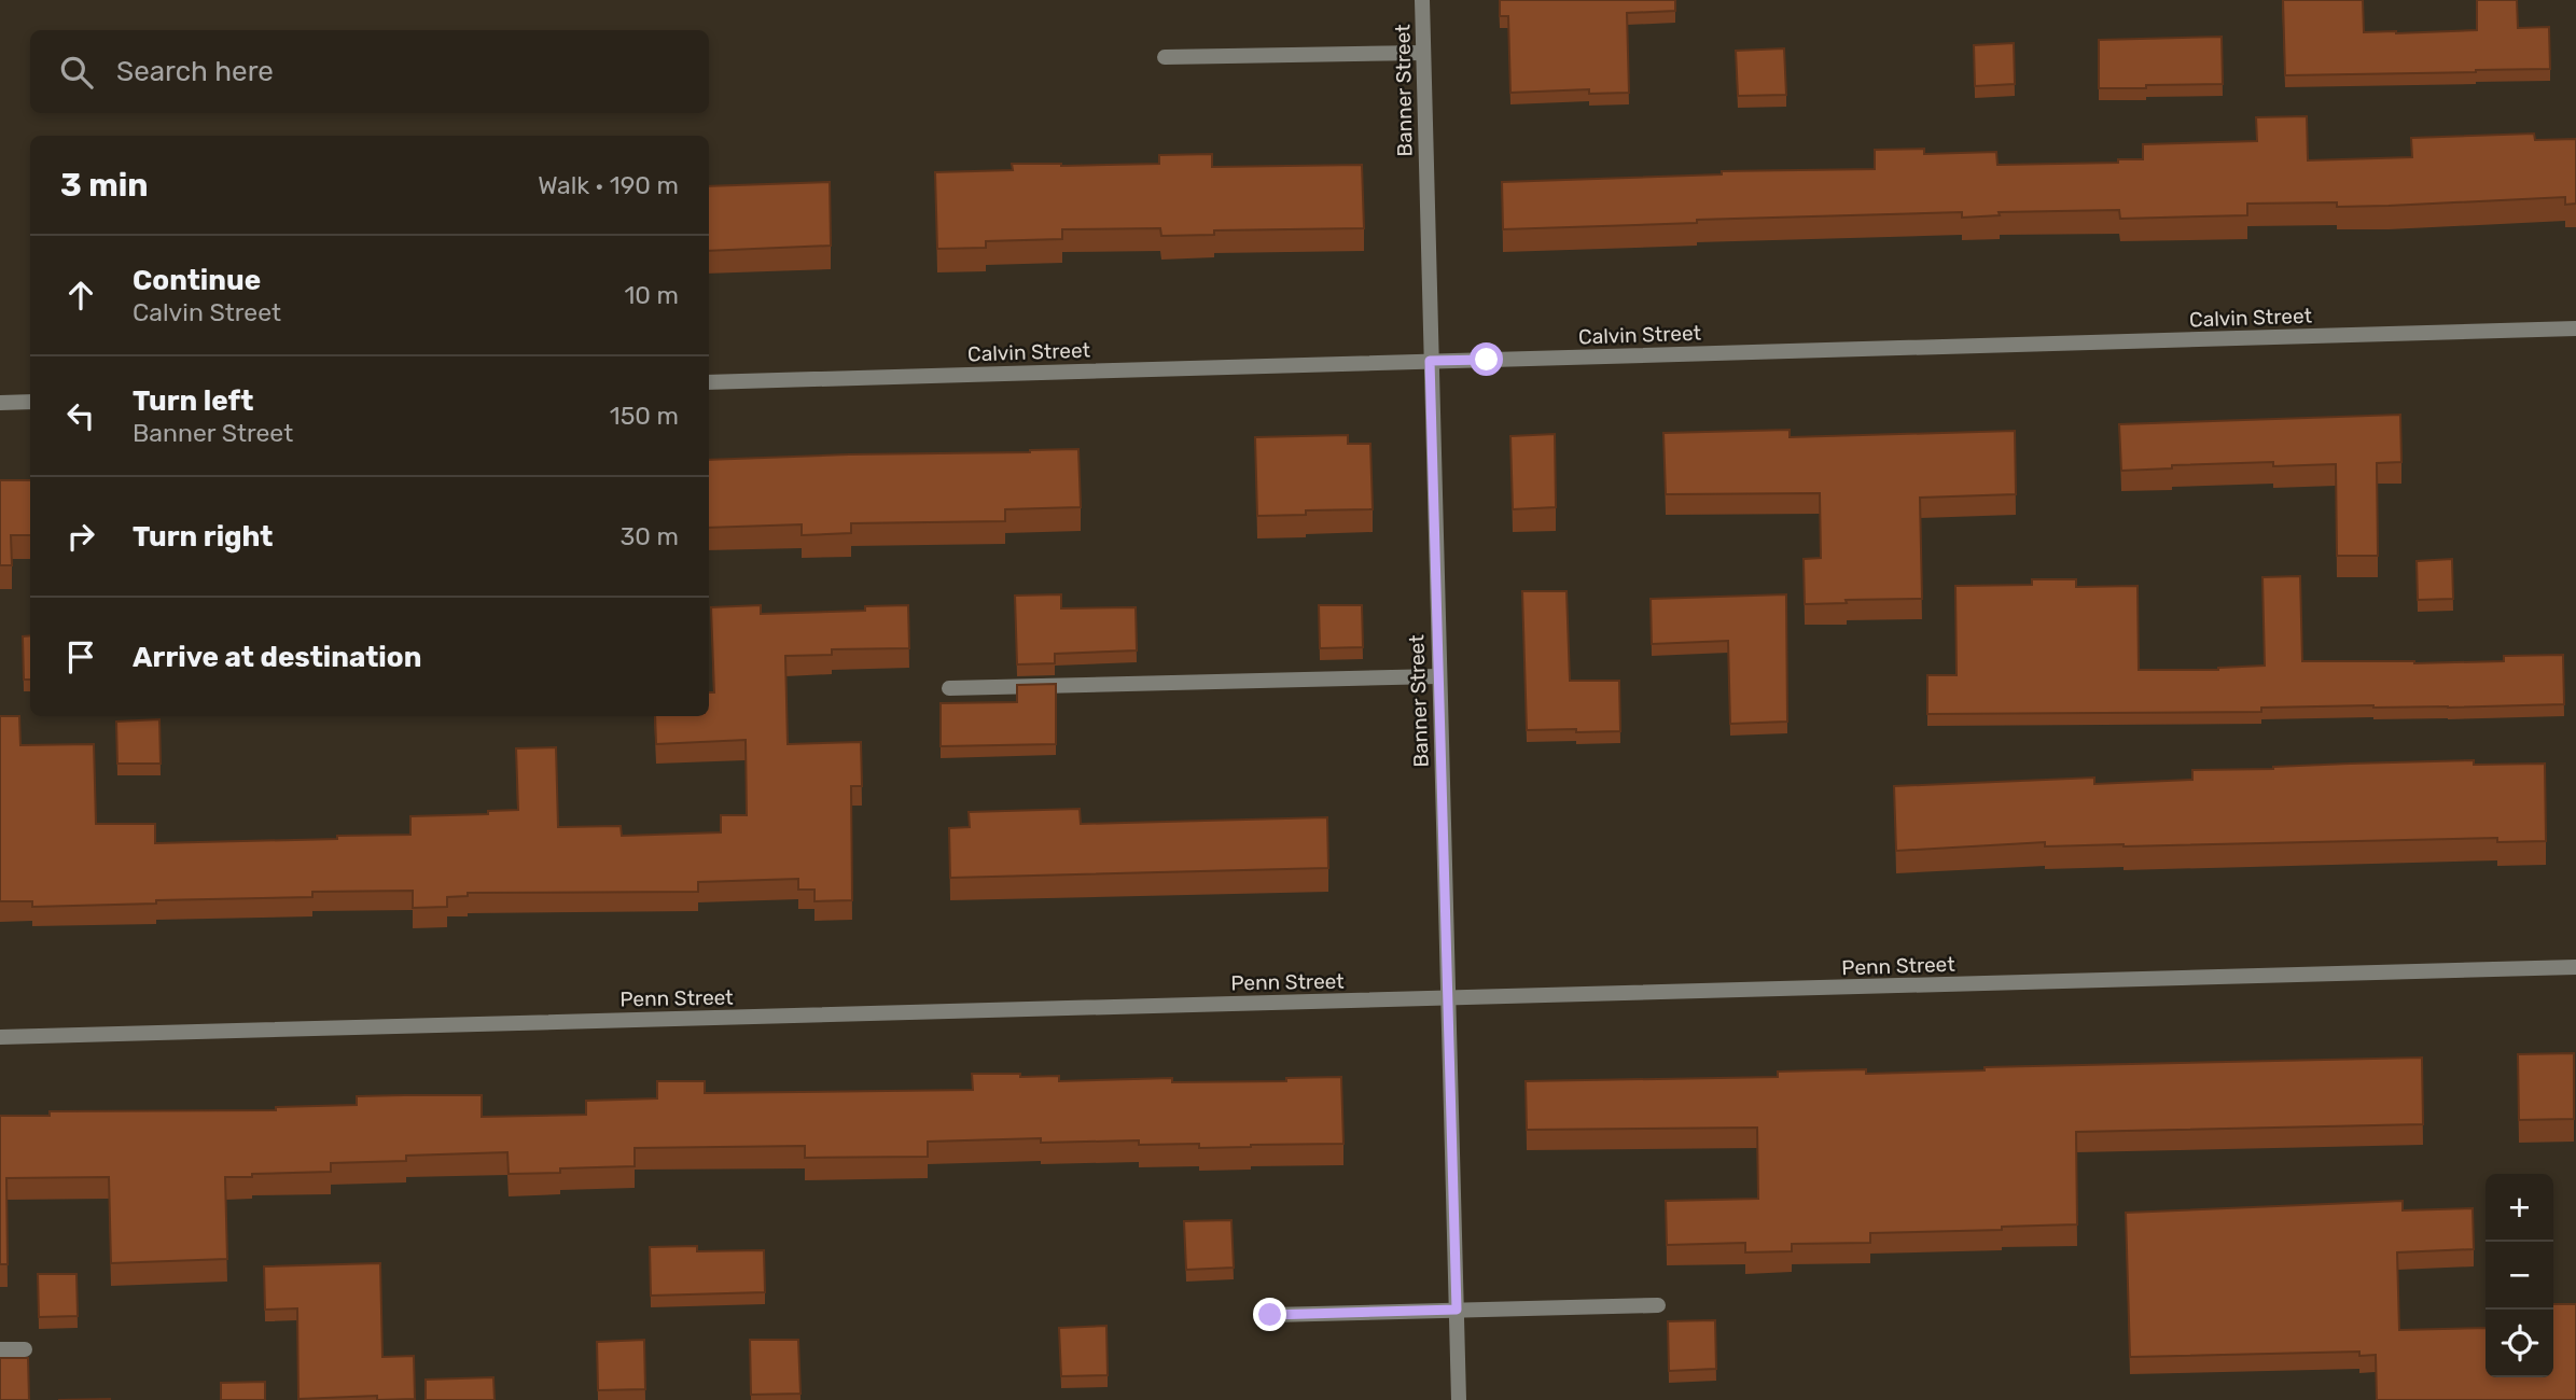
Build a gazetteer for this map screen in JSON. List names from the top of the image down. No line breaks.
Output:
{"streets":{"street":["Banner Street","Calvin Street","Penn Street"]},"crossings":[["Banner Street","Calvin Street"],["Banner Street","Penn Street"]],"page":{"search":"Search here","heading":["3 min","Walk · 190 m"],"list":[["Continue","Calvin Street","10 m"],["Turn left","Banner Street","150 m"],["Turn right","30 m"],"Arrive at destination"],"map_buttons":["+","−"]}}
